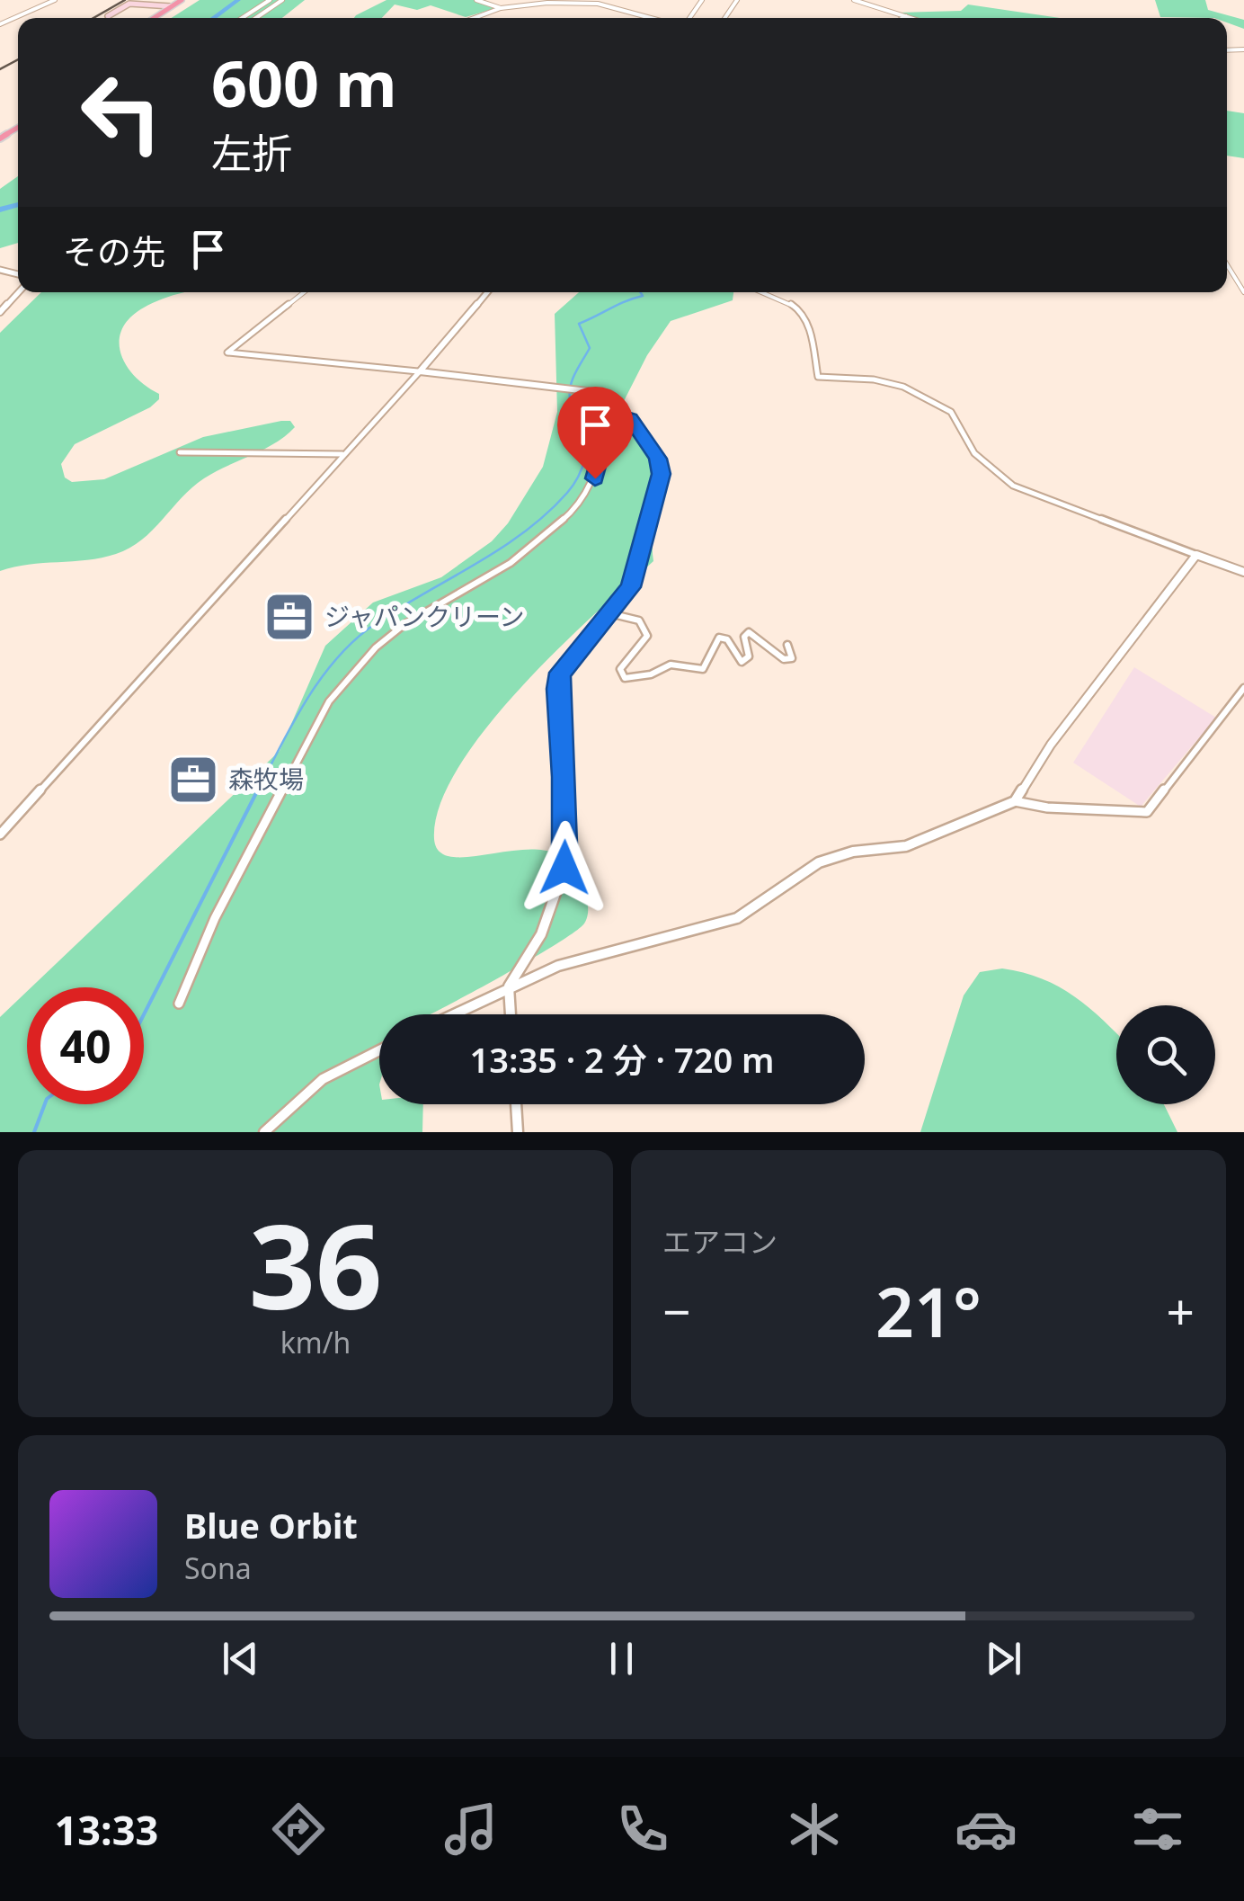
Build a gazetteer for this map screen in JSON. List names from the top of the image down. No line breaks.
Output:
{"places":{"office":["ジャパンクリーン","森牧場"]},"page":{"turn":["600 m","左折"],"then":"その先","limit":"40","trip":"13:35 · 2 分 · 720 m","tile":[["36","km/h"],"エアコン"],"heat":["−","21°","+"],"song":["Blue Orbit","Sona"],"tabs":"13:33"}}
